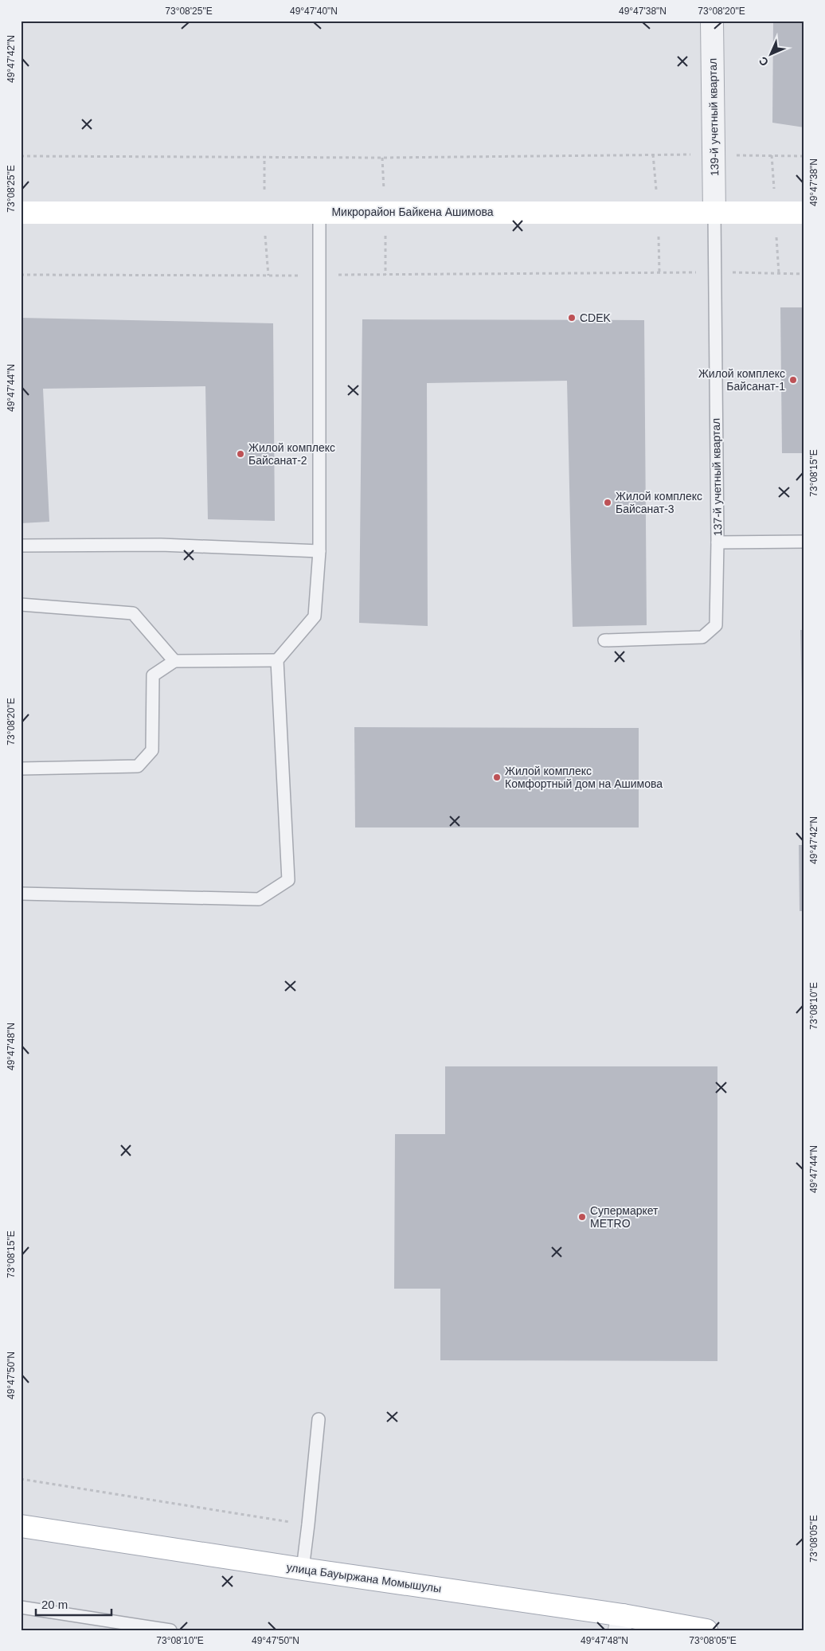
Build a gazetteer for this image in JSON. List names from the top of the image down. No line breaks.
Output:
{"streets":{"street":["139-й учетный квартал","Микрорайон Байкена Ашимова","улица Бауыржана Момышулы"],"lane":["137-й учетный квартал"]},"crossings":[["139-й учетный квартал","Микрорайон Байкена Ашимова"],["139-й учетный квартал","137-й учетный квартал"],["Микрорайон Байкена Ашимова","137-й учетный квартал"]],"places":["CDEK","Жилой комплекс Байсанат-1","Жилой комплекс Байсанат-2","Жилой комплекс Байсанат-3","Жилой комплекс Комфортный дом на Ашимова","Супермаркет METRO"],"scale_bar":"20 m","north":"bottom left","coordinates":["73°08'25\"E","49°47'40\"N","49°47'38\"N","73°08'20\"E","49°47'42\"N","49°47'44\"N","73°08'15\"E","73°08'10\"E","49°47'48\"N","49°47'50\"N","73°08'05\"E"]}
